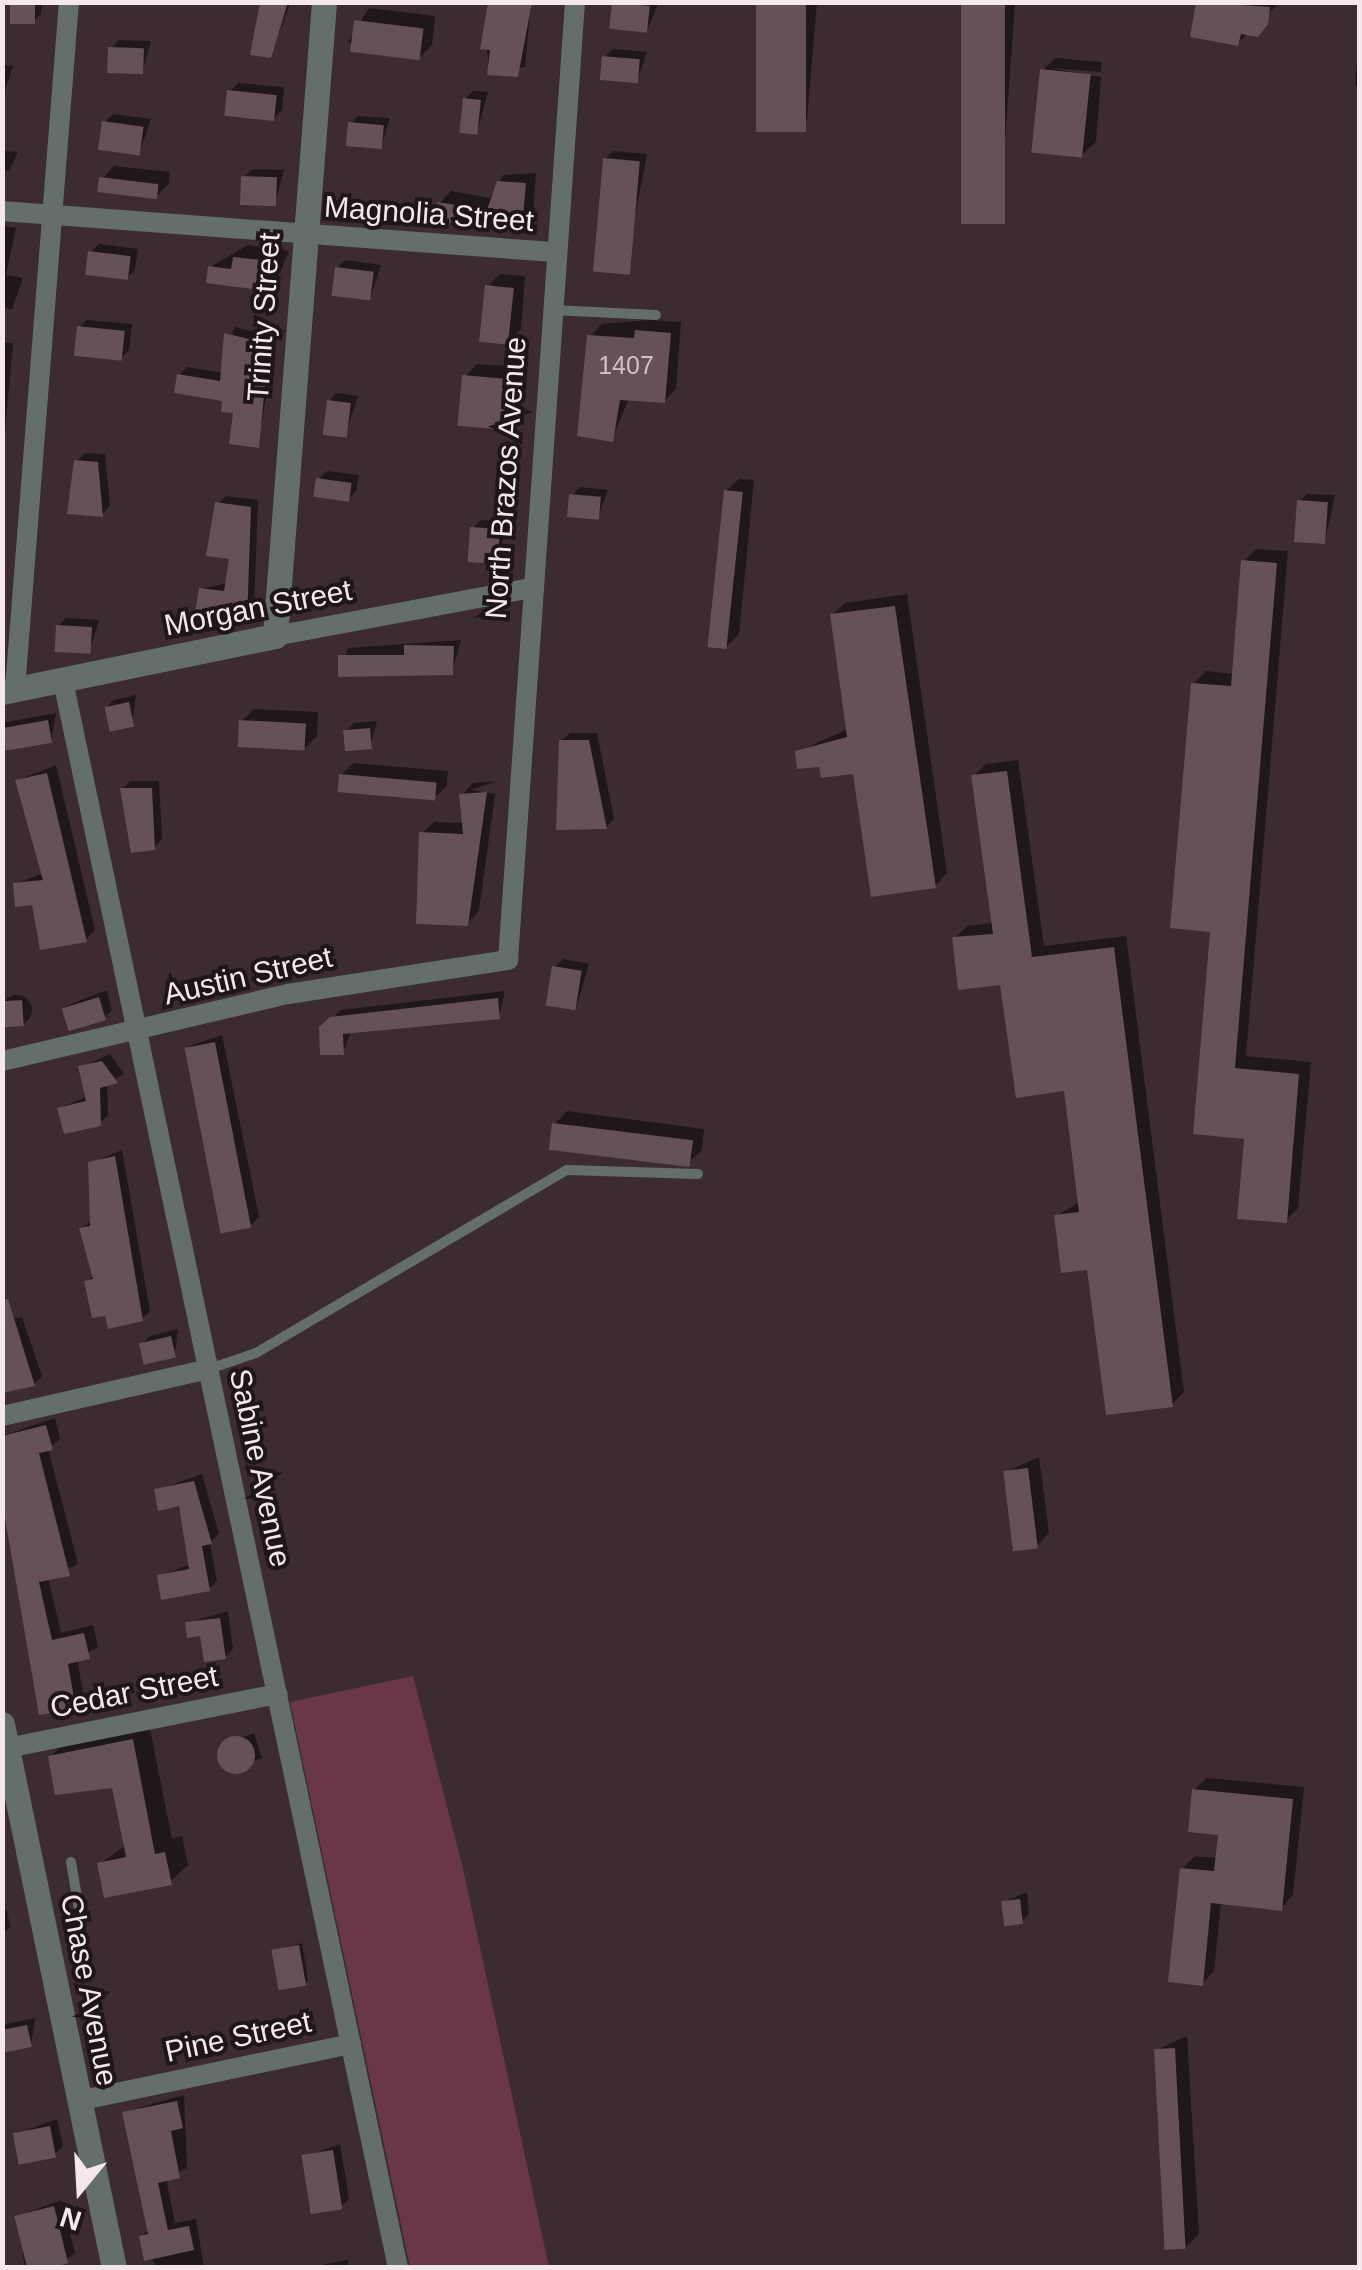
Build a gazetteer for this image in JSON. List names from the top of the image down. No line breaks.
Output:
{"streets":{"street":["Magnolia Street","Trinity Street","North Brazos Avenue","Morgan Street","Austin Street","Sabine Avenue","Cedar Street","Chase Avenue","Pine Street"]},"crossings":[["Magnolia Street","Trinity Street"],["Magnolia Street","North Brazos Avenue"],["Trinity Street","Morgan Street"],["North Brazos Avenue","Morgan Street"],["North Brazos Avenue","Austin Street"],["Morgan Street","Sabine Avenue"],["Austin Street","Sabine Avenue"],["Sabine Avenue","Cedar Street"],["Sabine Avenue","Pine Street"],["Cedar Street","Chase Avenue"],["Chase Avenue","Pine Street"]],"house_numbers":["1407"],"north":"bottom"}
